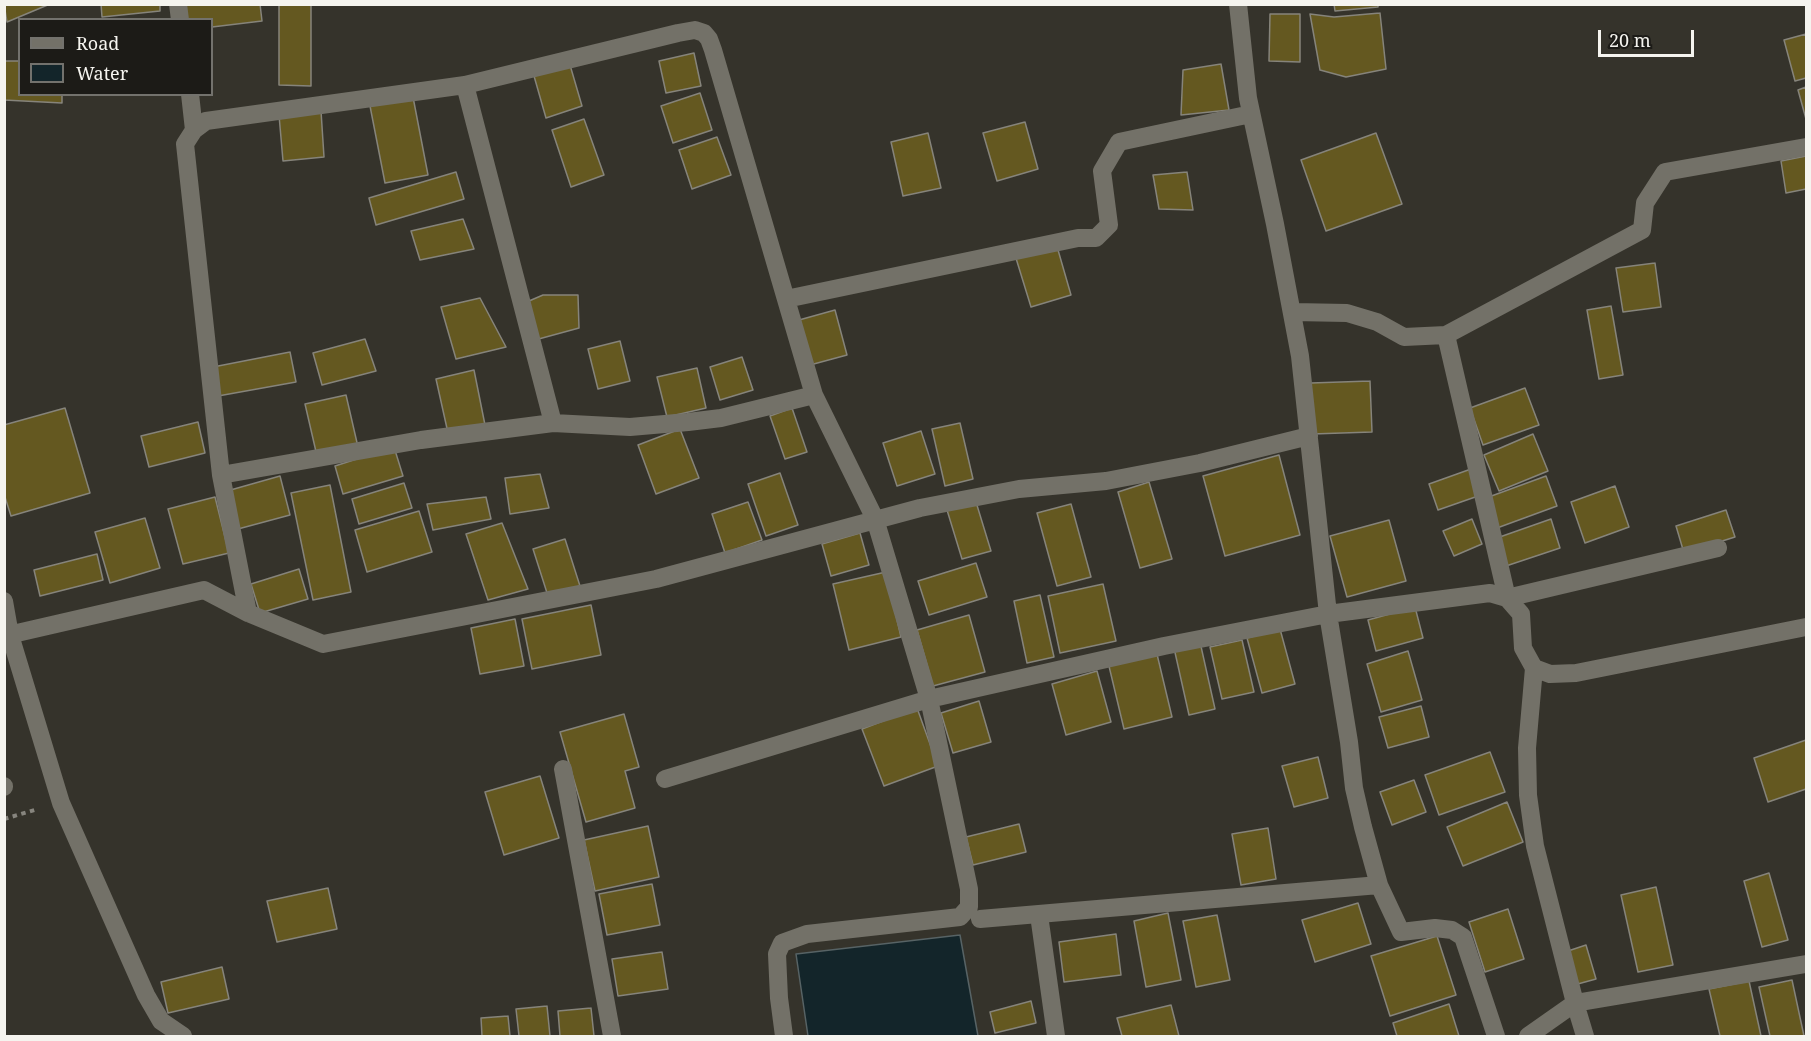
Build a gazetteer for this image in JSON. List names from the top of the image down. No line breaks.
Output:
{"legend":["Road","Water"],"scale_bar":"20 m"}
